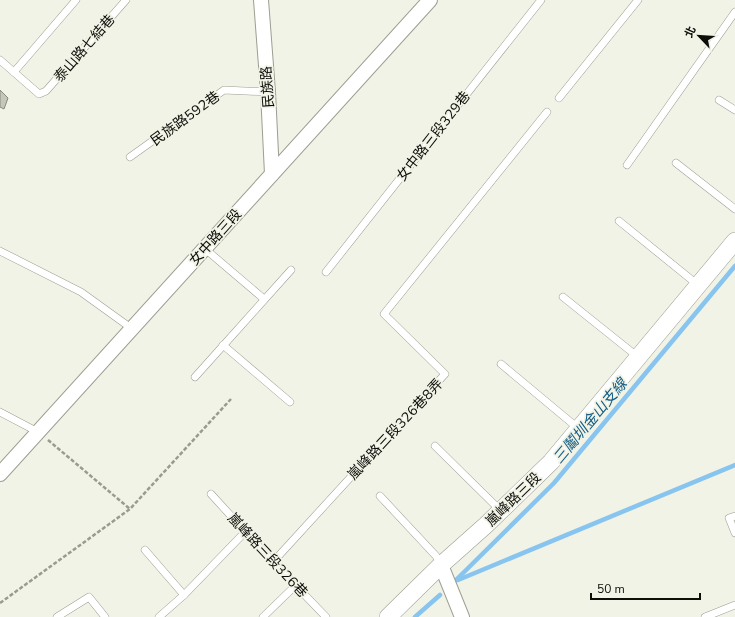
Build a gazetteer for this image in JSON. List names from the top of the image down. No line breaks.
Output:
{"streets":{"street":["民族路","女中路三段","嵐峰路三段"],"lane":["泰山路七結巷","民族路592巷","女中路三段329巷","嵐峰路三段326巷8弄","嵐峰路三段326巷"]},"crossings":[["民族路","民族路592巷"],["民族路","女中路三段"],["嵐峰路三段326巷8弄","嵐峰路三段326巷"]],"water":["三鬮圳金山支線"],"scale_bar":"50 m","north":"top left"}
